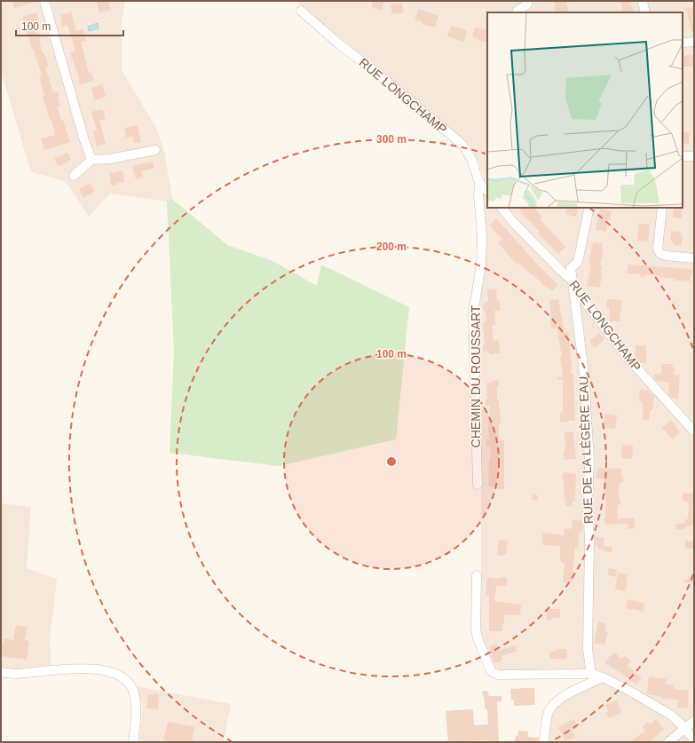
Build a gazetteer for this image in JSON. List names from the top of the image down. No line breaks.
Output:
{"streets":{"street":["RUE LONGCHAMP","CHEMIN DU ROUSSART","RUE DE LA LÉGÈRE EAU"]},"crossings":[["RUE LONGCHAMP","CHEMIN DU ROUSSART"],["RUE LONGCHAMP","RUE DE LA LÉGÈRE EAU"]],"scale_bar":"100 m","rings":["300 m","200 m","100 m"]}
